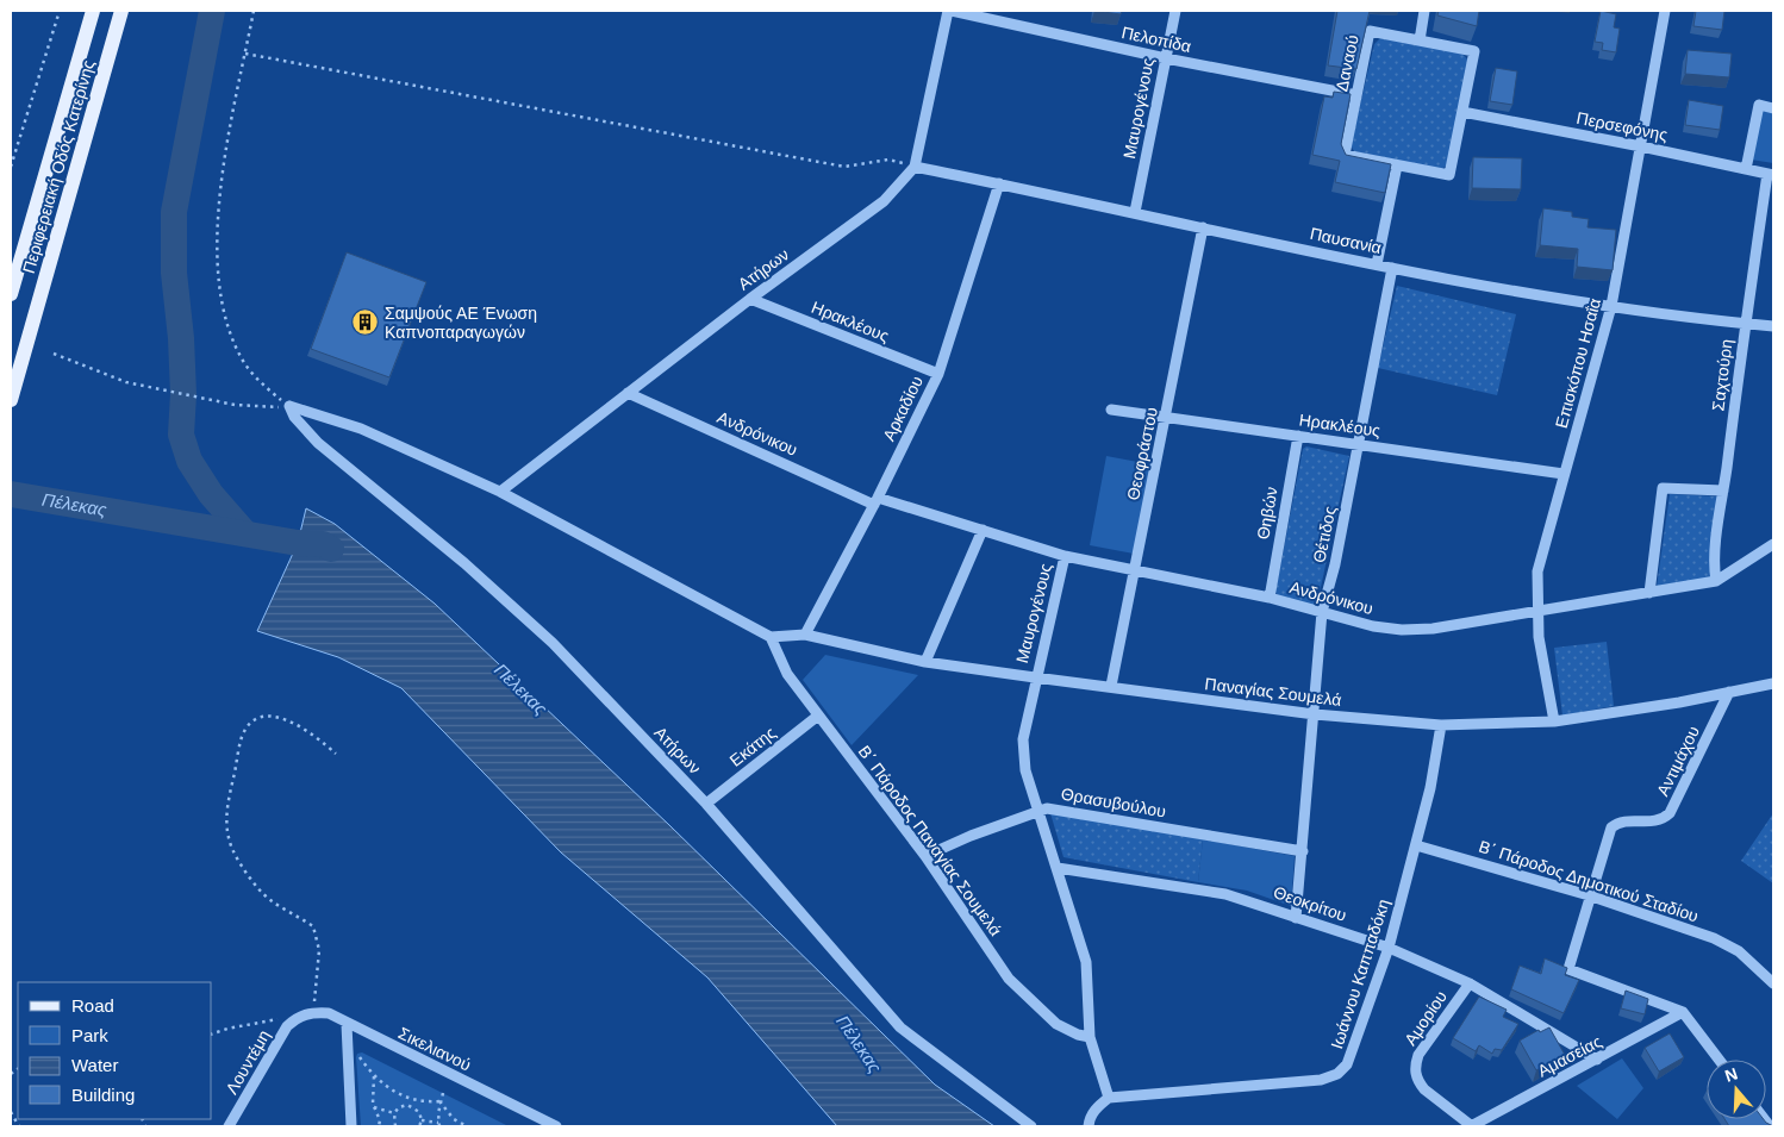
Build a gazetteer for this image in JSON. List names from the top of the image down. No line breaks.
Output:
{"streets":{"main road":["Περιφερειακή Οδός Κατερίνης"],"street":["Πελοπίδα","Δαναού","Μαυρογένους","Περσεφόνης","Παυσανία","Ατήρων","Ηρακλέους","Επισκόπου Ησαΐα","Σαχτούρη","Αρκαδίου","Ανδρόνικου","Θεοφράστου","Θηβών","Θέτιδος","Παναγίας Σουμελά","Εκάτης","Αντιμάχου","Θρασυβούλου","Β΄ Πάροδος Παναγίας Σουμελά","Β΄ Πάροδος Δημοτικού Σταδίου","Θεοκρίτου","Ιωάννου Καππαδόκη","Αμορίου","Σικελιανού","Αμασείας","Λουντέμη"]},"crossings":[["Πελοπίδα","Δαναού"],["Πελοπίδα","Μαυρογένους"],["Πελοπίδα","Ατήρων"],["Δαναού","Περσεφόνης"],["Μαυρογένους","Παυσανία"],["Μαυρογένους","Ανδρόνικου"],["Μαυρογένους","Παναγίας Σουμελά"],["Μαυρογένους","Θρασυβούλου"],["Μαυρογένους","Β΄ Πάροδος Παναγίας Σουμελά"],["Μαυρογένους","Θεοκρίτου"],["Μαυρογένους","Ιωάννου Καππαδόκη"],["Περσεφόνης","Επισκόπου Ησαΐα"],["Περσεφόνης","Σαχτούρη"],["Παυσανία","Ατήρων"],["Παυσανία","Επισκόπου Ησαΐα"],["Παυσανία","Σαχτούρη"],["Παυσανία","Αρκαδίου"],["Παυσανία","Θεοφράστου"],["Παυσανία","Θέτιδος"],["Ατήρων","Ηρακλέους"],["Ατήρων","Ανδρόνικου"],["Ατήρων","Εκάτης"],["Ηρακλέους","Επισκόπου Ησαΐα"],["Ηρακλέους","Αρκαδίου"],["Ηρακλέους","Θεοφράστου"],["Ηρακλέους","Θηβών"],["Ηρακλέους","Θέτιδος"],["Επισκόπου Ησαΐα","Ανδρόνικου"],["Επισκόπου Ησαΐα","Παναγίας Σουμελά"],["Σαχτούρη","Ανδρόνικου"],["Αρκαδίου","Ανδρόνικου"],["Αρκαδίου","Παναγίας Σουμελά"],["Ανδρόνικου","Θεοφράστου"],["Ανδρόνικου","Θηβών"],["Ανδρόνικου","Θέτιδος"],["Θεοφράστου","Παναγίας Σουμελά"],["Θέτιδος","Παναγίας Σουμελά"],["Θέτιδος","Θρασυβούλου"],["Θέτιδος","Θεοκρίτου"],["Παναγίας Σουμελά","Αντιμάχου"],["Παναγίας Σουμελά","Β΄ Πάροδος Παναγίας Σουμελά"],["Παναγίας Σουμελά","Ιωάννου Καππαδόκη"],["Εκάτης","Β΄ Πάροδος Παναγίας Σουμελά"],["Αντιμάχου","Β΄ Πάροδος Δημοτικού Σταδίου"],["Αντιμάχου","Αμασείας"],["Θρασυβούλου","Β΄ Πάροδος Παναγίας Σουμελά"],["Β΄ Πάροδος Δημοτικού Σταδίου","Ιωάννου Καππαδόκη"],["Θεοκρίτου","Ιωάννου Καππαδόκη"],["Θεοκρίτου","Αμορίου"],["Θεοκρίτου","Αμασείας"],["Αμορίου","Αμασείας"]],"water":["Πέλεκας"],"places":{"building":["Σαμψούς ΑΕ Ένωση Καπνοπαραγωγών"]},"legend":["Road","Park","Water","Building"],"north":"top"}
